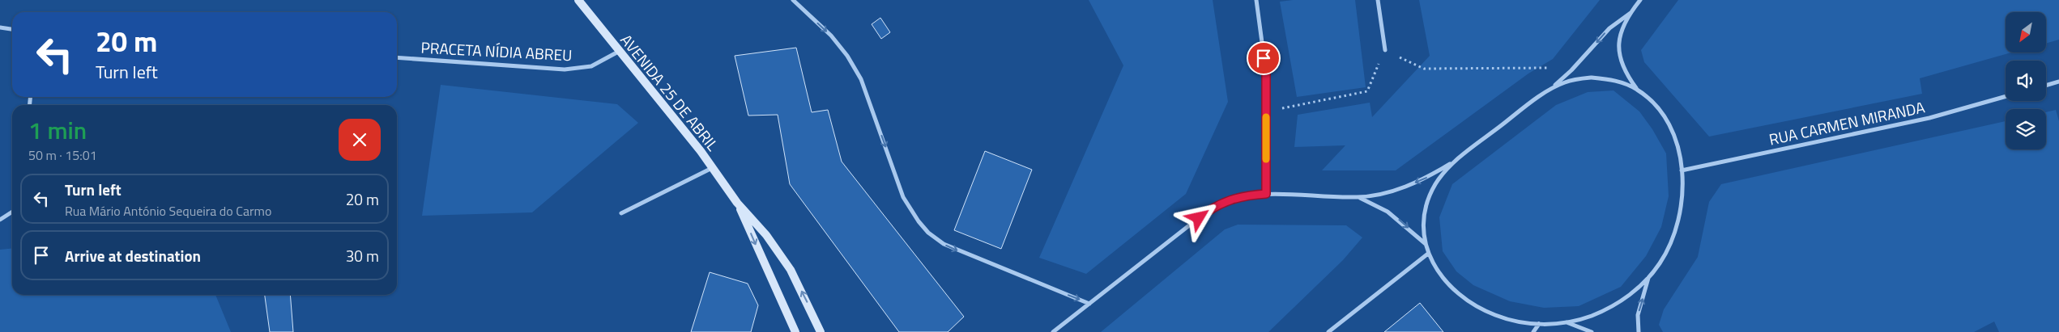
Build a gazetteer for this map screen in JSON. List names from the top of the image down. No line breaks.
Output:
{"streets":{"main road":["AVENIDA 25 DE ABRIL"],"street":["PRACETA NÍDIA ABREU","RUA CARMEN MIRANDA"]},"crossings":[["PRACETA NÍDIA ABREU","AVENIDA 25 DE ABRIL"]],"north":"bottom left","page":{"turn":["20 m","Turn left"],"heading":["1 min","50 m · 15:01"],"list":[{"name":"Turn left","note":"Rua Mário António Sequeira do Carmo","value":"20 m"},{"name":"Arrive at destination","value":"30 m"}]}}
